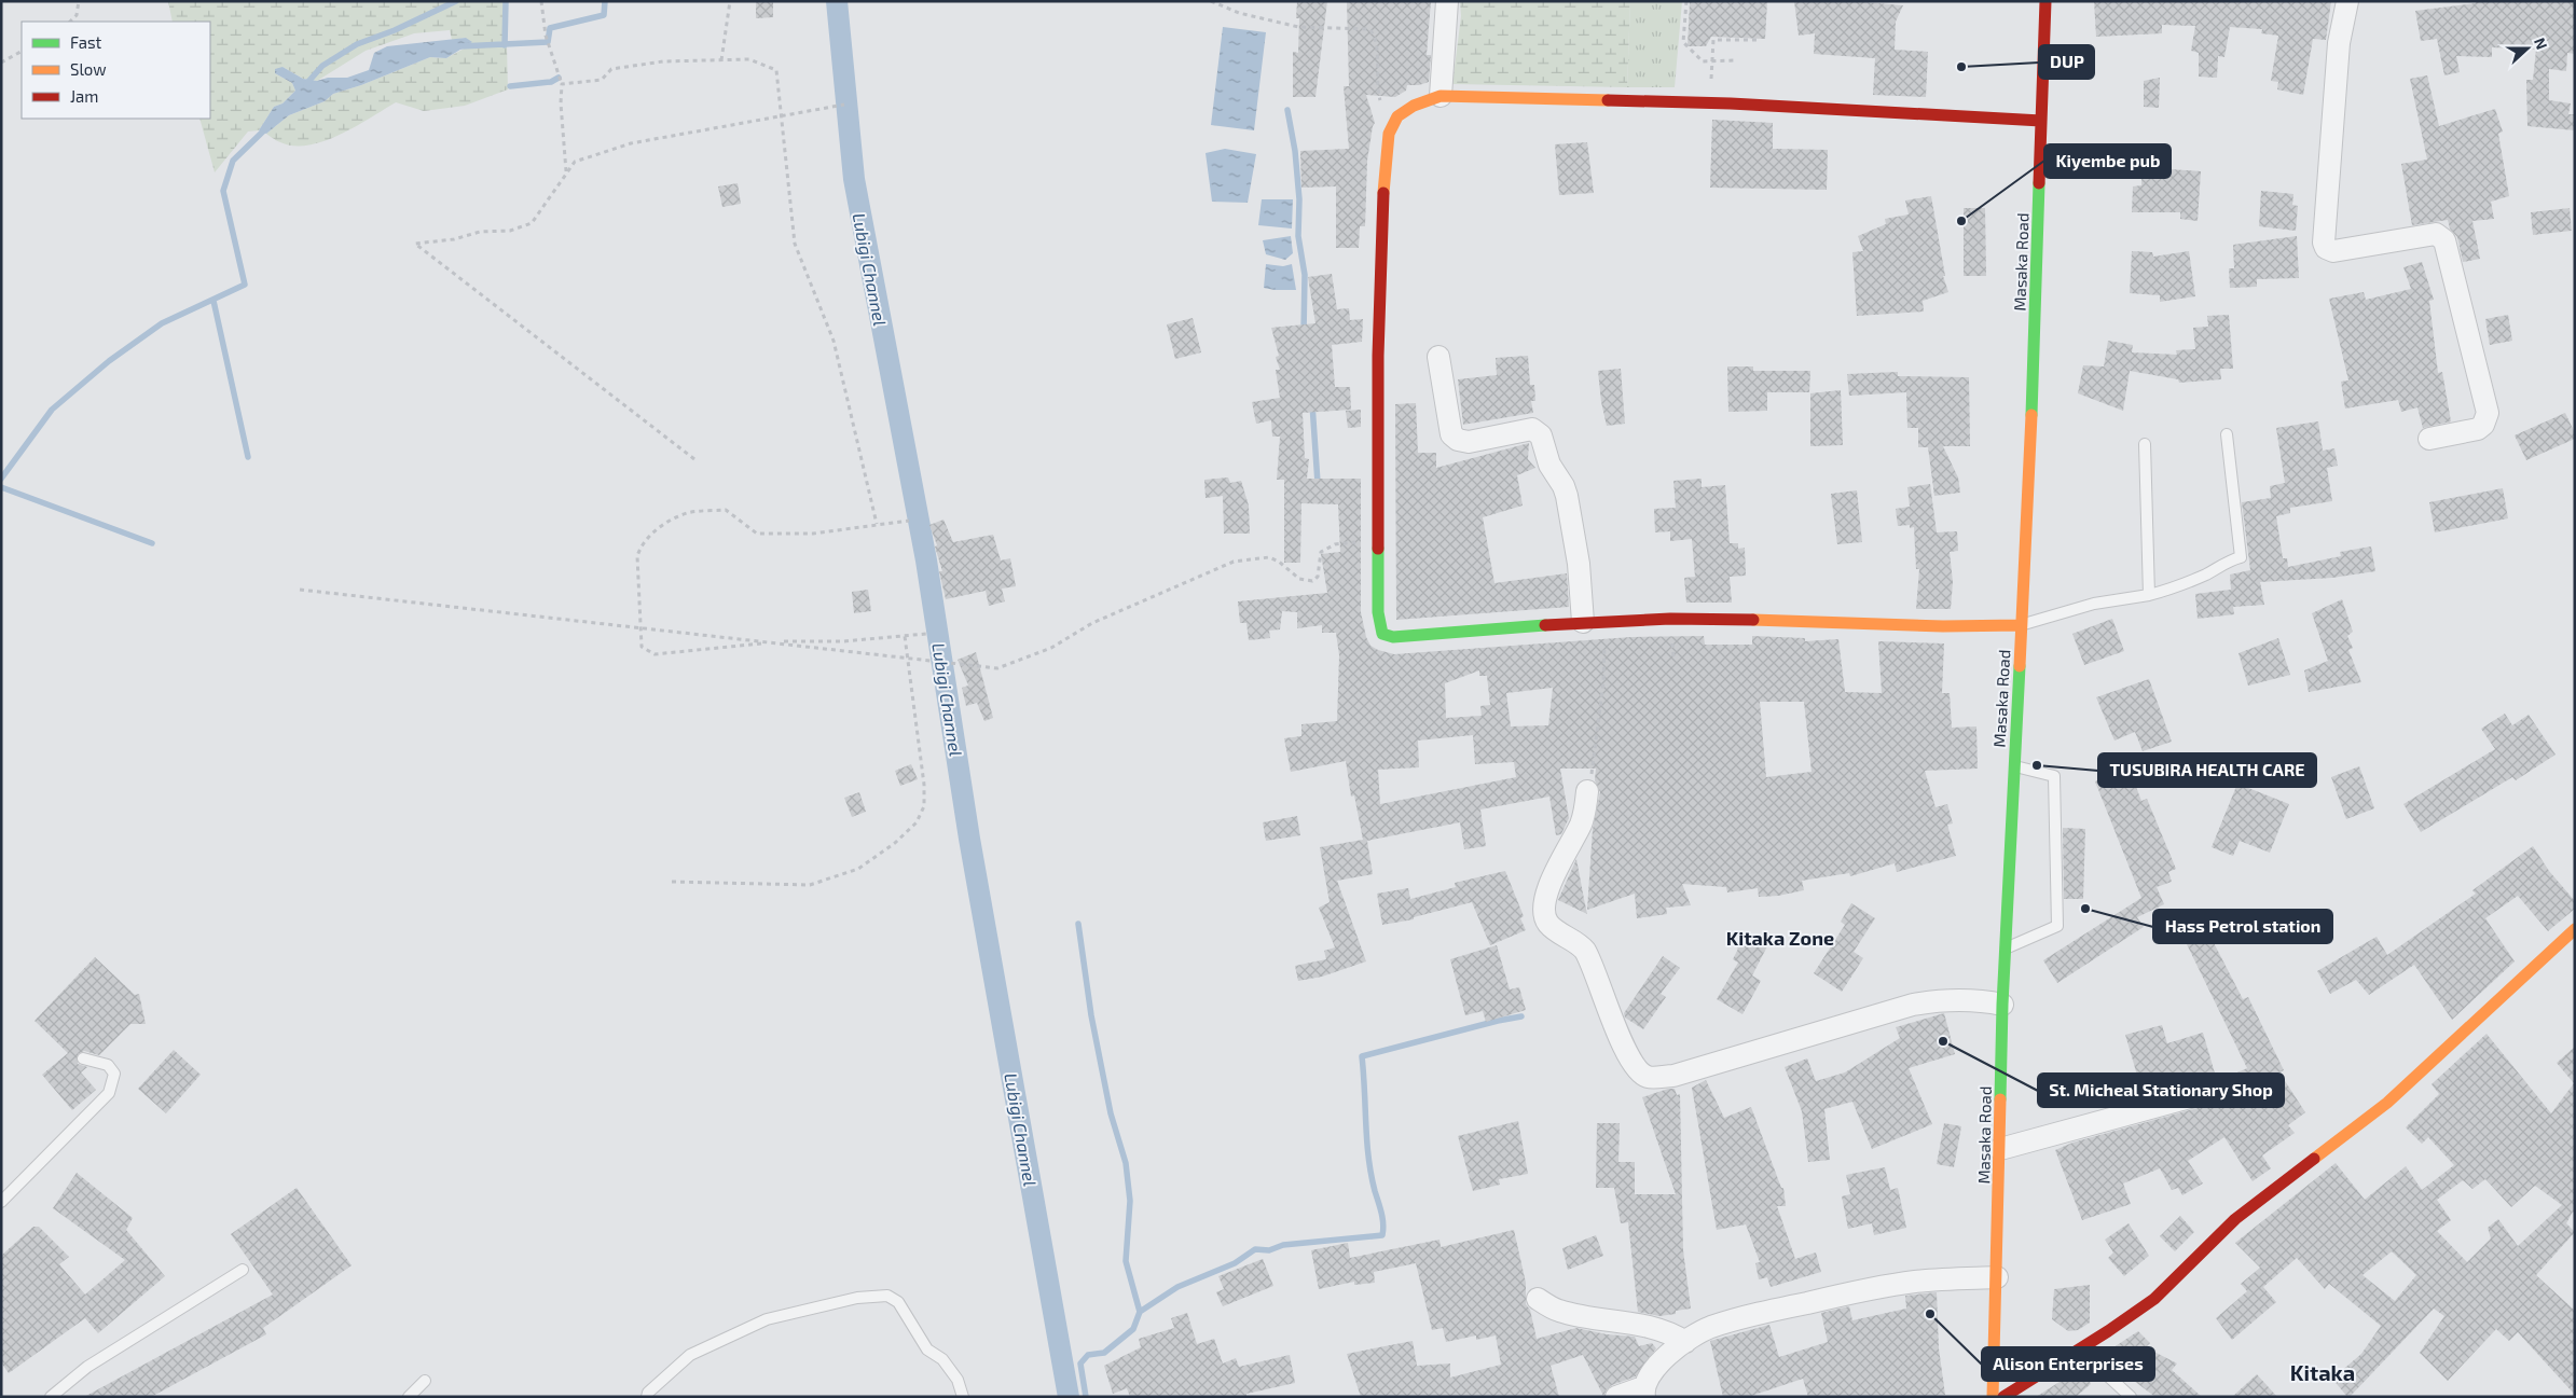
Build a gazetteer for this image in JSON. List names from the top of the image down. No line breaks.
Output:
{"streets":{"street":["Masaka Road"]},"districts":["Kitaka Zone","Kitaka"],"water":["Lubigi Channel"],"places":["DUP","Kiyembe pub","TUSUBIRA HEALTH CARE","Hass Petrol station","St. Micheal Stationary Shop","Alison Enterprises"],"legend":["Fast","Slow","Jam"],"north":"right"}
